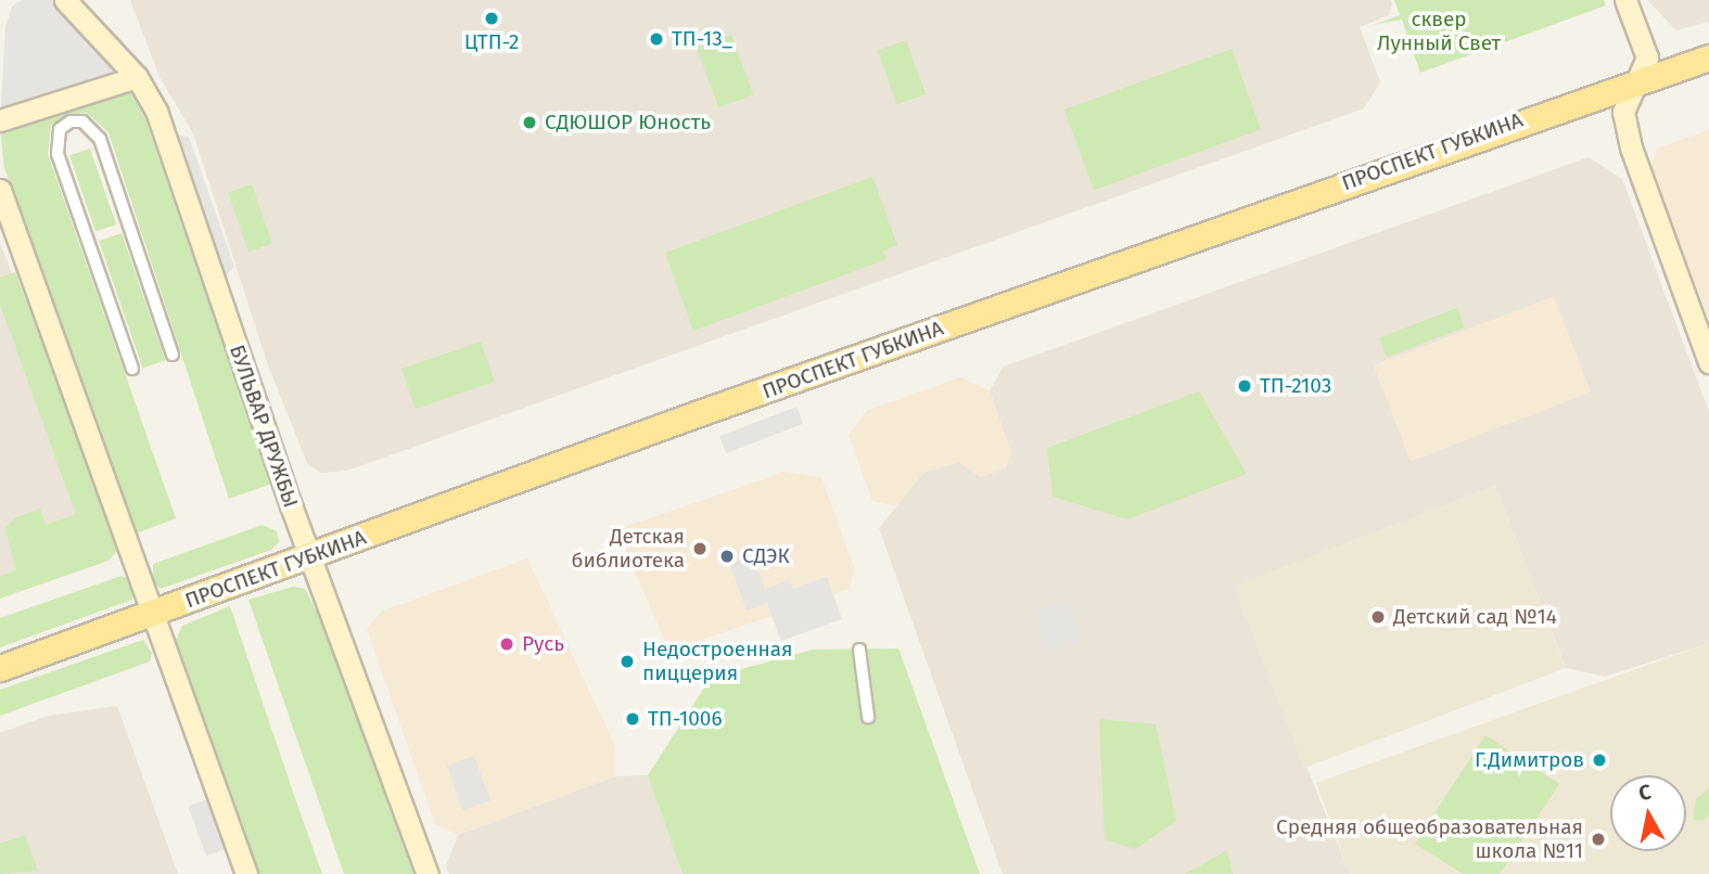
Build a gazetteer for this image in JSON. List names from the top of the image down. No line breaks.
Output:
{"streets":{"main road":["ПРОСПЕКТ ГУБКИНА","БУЛЬВАР ДРУЖБЫ"]},"crossings":[["ПРОСПЕКТ ГУБКИНА","БУЛЬВАР ДРУЖБЫ"]],"parks":["сквер Лунный Свет"],"places":["ЦТП-2","ТП-13_","СДЮШОР Юность","ТП-2103","Детская библиотека","СДЭК","Детский сад №14","Русь","Недостроенная пиццерия","ТП-1006","Г.Димитров","Cредняя общеобразовательная школа №11"],"north":"top"}
